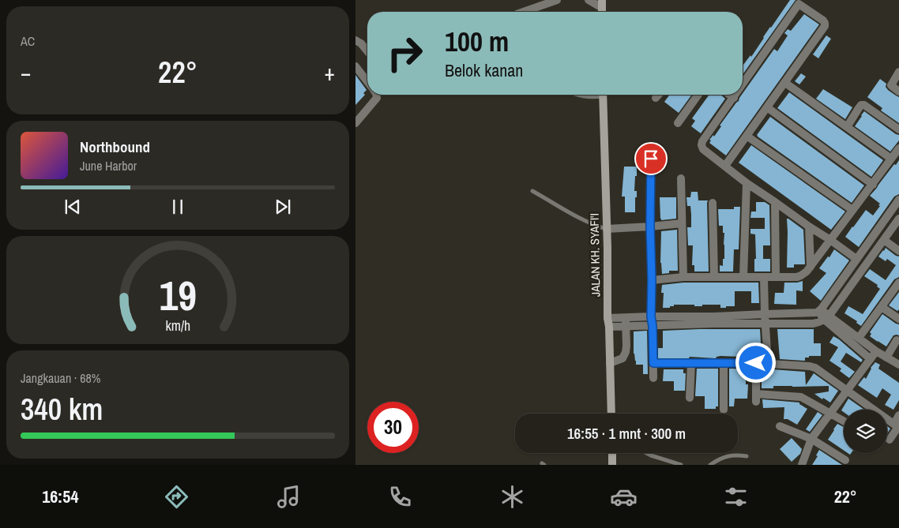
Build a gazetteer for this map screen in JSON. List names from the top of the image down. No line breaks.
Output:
{"streets":{"main road":["JALAN KH. SYAFI'I"]},"page":{"tile":["AC",["Jangkauan · 68%","340 km"]],"turn":["100 m","Belok kanan"],"heat":["−","22°","+"],"song":["Northbound","June Harbor"],"limit":"30","trip":"16:55 · 1 mnt · 300 m","tabs":["16:54","22°"],"gauge":["19","km/h"]}}
